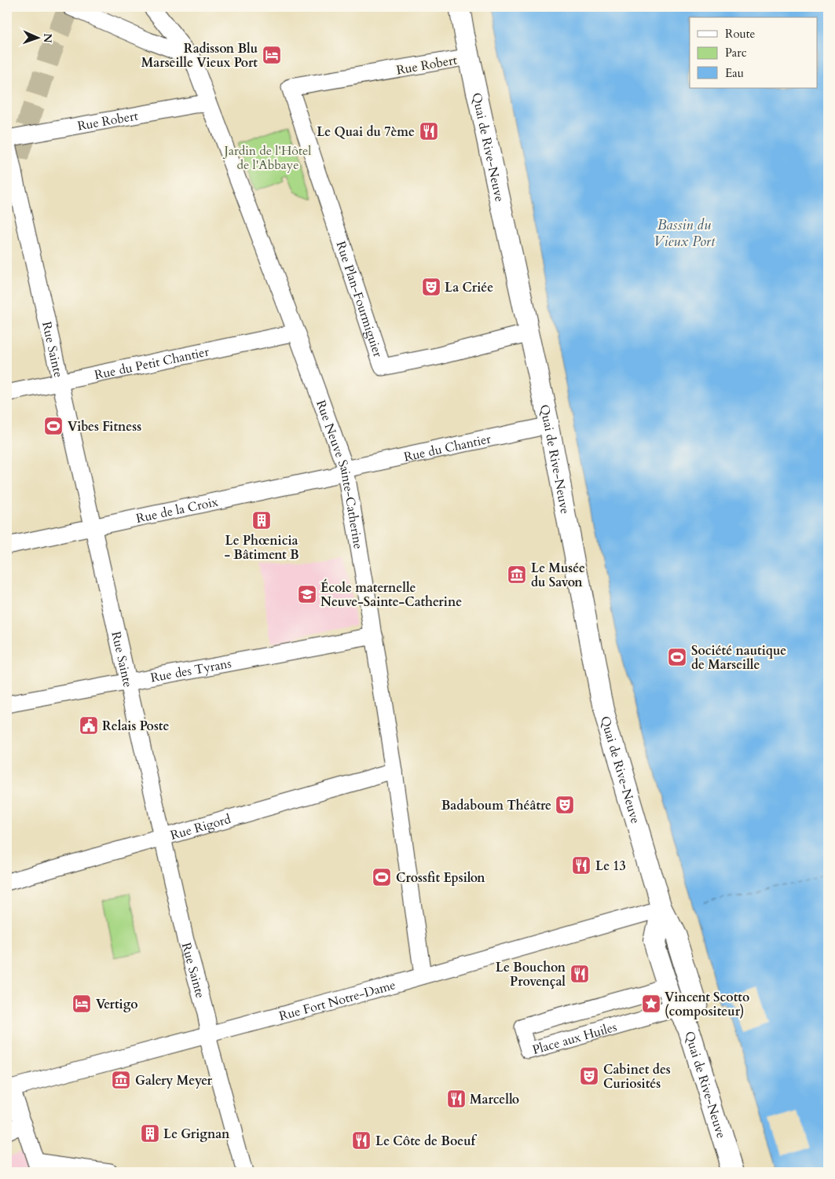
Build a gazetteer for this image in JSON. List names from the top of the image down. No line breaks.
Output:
{"streets":{"main road":["Quai de Rive-Neuve"],"street":["Rue Robert","Rue Plan-Fourmiguier","Rue Sainte","Rue du Petit Chantier","Rue du Chantier","Rue Neuve Sainte-Catherine","Rue de la Croix","Rue des Tyrans","Rue Rigord","Rue Fort Notre-Dame","Place aux Huiles"]},"crossings":[["Rue Robert","Quai de Rive-Neuve"],["Rue Robert","Rue Plan-Fourmiguier"],["Rue Robert","Rue Neuve Sainte-Catherine"],["Quai de Rive-Neuve","Rue Plan-Fourmiguier"],["Quai de Rive-Neuve","Rue du Chantier"],["Quai de Rive-Neuve","Rue Fort Notre-Dame"],["Quai de Rive-Neuve","Place aux Huiles"],["Rue Sainte","Rue du Petit Chantier"],["Rue Sainte","Rue de la Croix"],["Rue Sainte","Rue des Tyrans"],["Rue Sainte","Rue Rigord"],["Rue Sainte","Rue Fort Notre-Dame"],["Rue du Petit Chantier","Rue Neuve Sainte-Catherine"],["Rue du Chantier","Rue Neuve Sainte-Catherine"],["Rue du Chantier","Rue de la Croix"],["Rue Neuve Sainte-Catherine","Rue de la Croix"],["Rue Neuve Sainte-Catherine","Rue des Tyrans"],["Rue Neuve Sainte-Catherine","Rue Rigord"],["Rue Neuve Sainte-Catherine","Rue Fort Notre-Dame"]],"water":["Bassin du Vieux Port"],"parks":["Jardin de l'Hôtel de l'Abbaye"],"places":{"hotel":["Radisson Blu Marseille Vieux Port","Vertigo"],"restaurant":["Le Quai du 7ème","Le 13","Le Bouchon Provençal","Marcello","Le Côte de Boeuf"],"theatre":["La Criée","Badaboum Théâtre","Cabinet des Curiosités"],"sports":["Vibes Fitness","Société nautique de Marseille","Crossfit Epsilon"],"building":["Le Phœnicia - Bâtiment B","Le Grignan"],"museum":["Le Musée du Savon","Galery Meyer"],"school or university":["École maternelle Neuve-Sainte-Catherine"],"public building":["Relais Poste"],"place":["Vincent Scotto (compositeur)"]},"legend":["Route","Parc","Eau"],"north":"right"}
